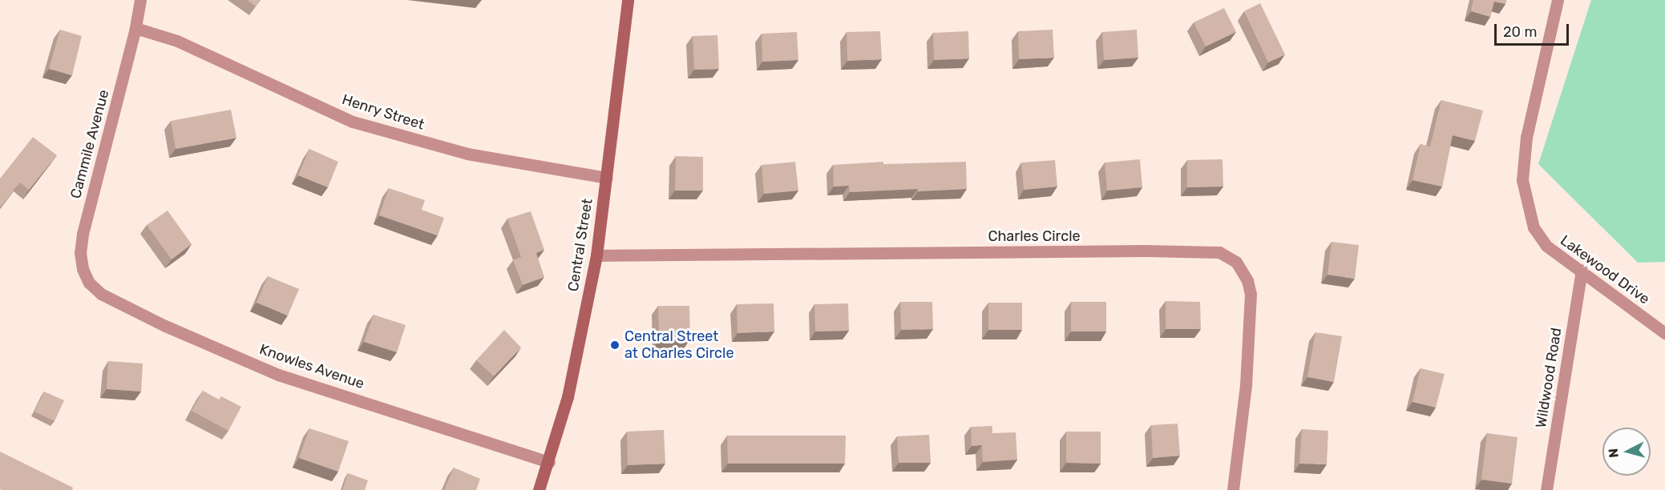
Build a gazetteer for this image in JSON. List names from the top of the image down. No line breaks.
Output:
{"streets":{"main road":["Central Street"],"street":["Henry Street","Cammile Avenue","Charles Circle","Lakewood Drive","Knowles Avenue","Wildwood Road"]},"crossings":[["Henry Street","Cammile Avenue"],["Henry Street","Central Street"],["Cammile Avenue","Knowles Avenue"],["Charles Circle","Central Street"],["Central Street","Knowles Avenue"],["Lakewood Drive","Wildwood Road"]],"places":["Central Street at Charles Circle"],"scale_bar":"20 m","north":"left"}
